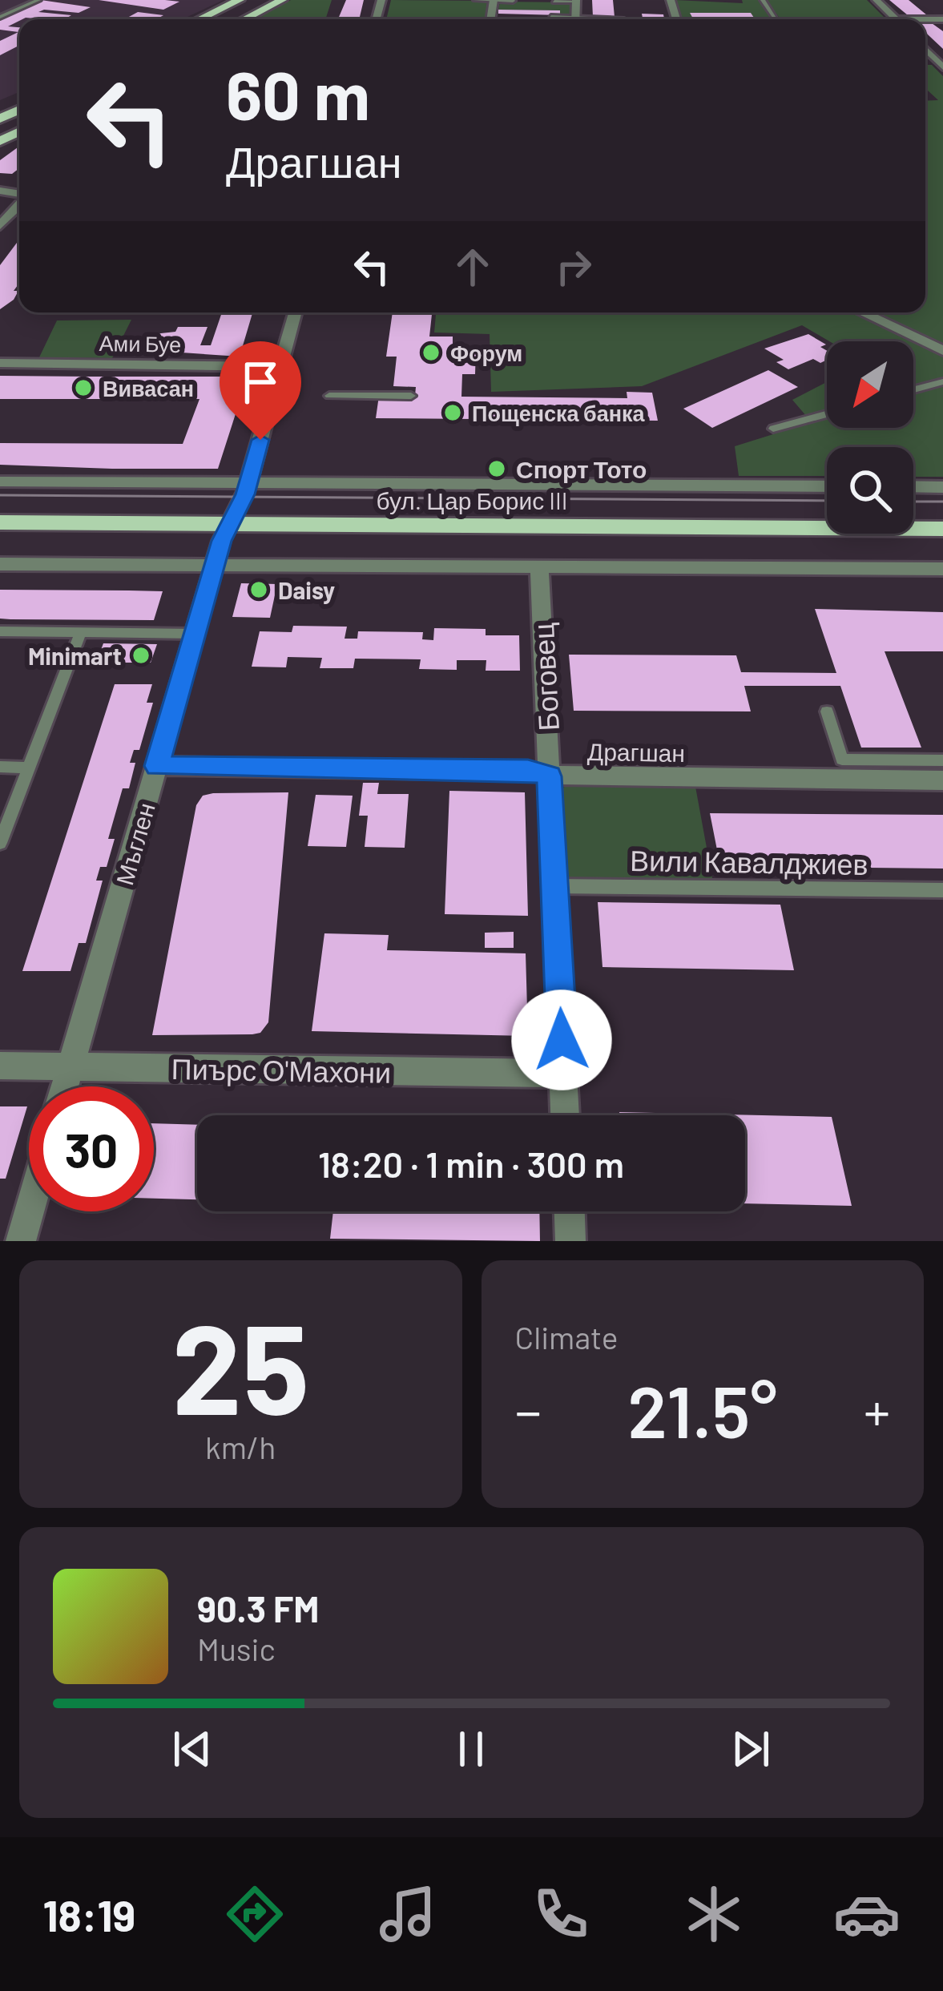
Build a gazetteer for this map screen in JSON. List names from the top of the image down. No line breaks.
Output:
{"streets":{"main road":["бул. Цар Борис III"],"street":["Ами Буе","Боговец","Драгшан","Мъглен","Пиърс О'Махони"],"lane":["Вили Кавалджиев"]},"crossings":[["Ами Буе","Мъглен"],["бул. Цар Борис III","Мъглен"],["Боговец","Драгшан"],["Боговец","Вили Кавалджиев"],["Боговец","Пиърс О'Махони"],["Драгшан","Мъглен"],["Мъглен","Пиърс О'Махони"]],"places":["Форум","Вивасан","Пощенска банка","Спорт Тото","Daisy","Minimart"],"north":"bottom left","page":{"turn":["60 m","Драгшан"],"limit":"30","trip":"18:20 · 1 min · 300 m","tile":[["25","km/h"],"Climate"],"heat":["−","21.5°","+"],"song":["90.3 FM","Music"],"tabs":"18:19"}}
